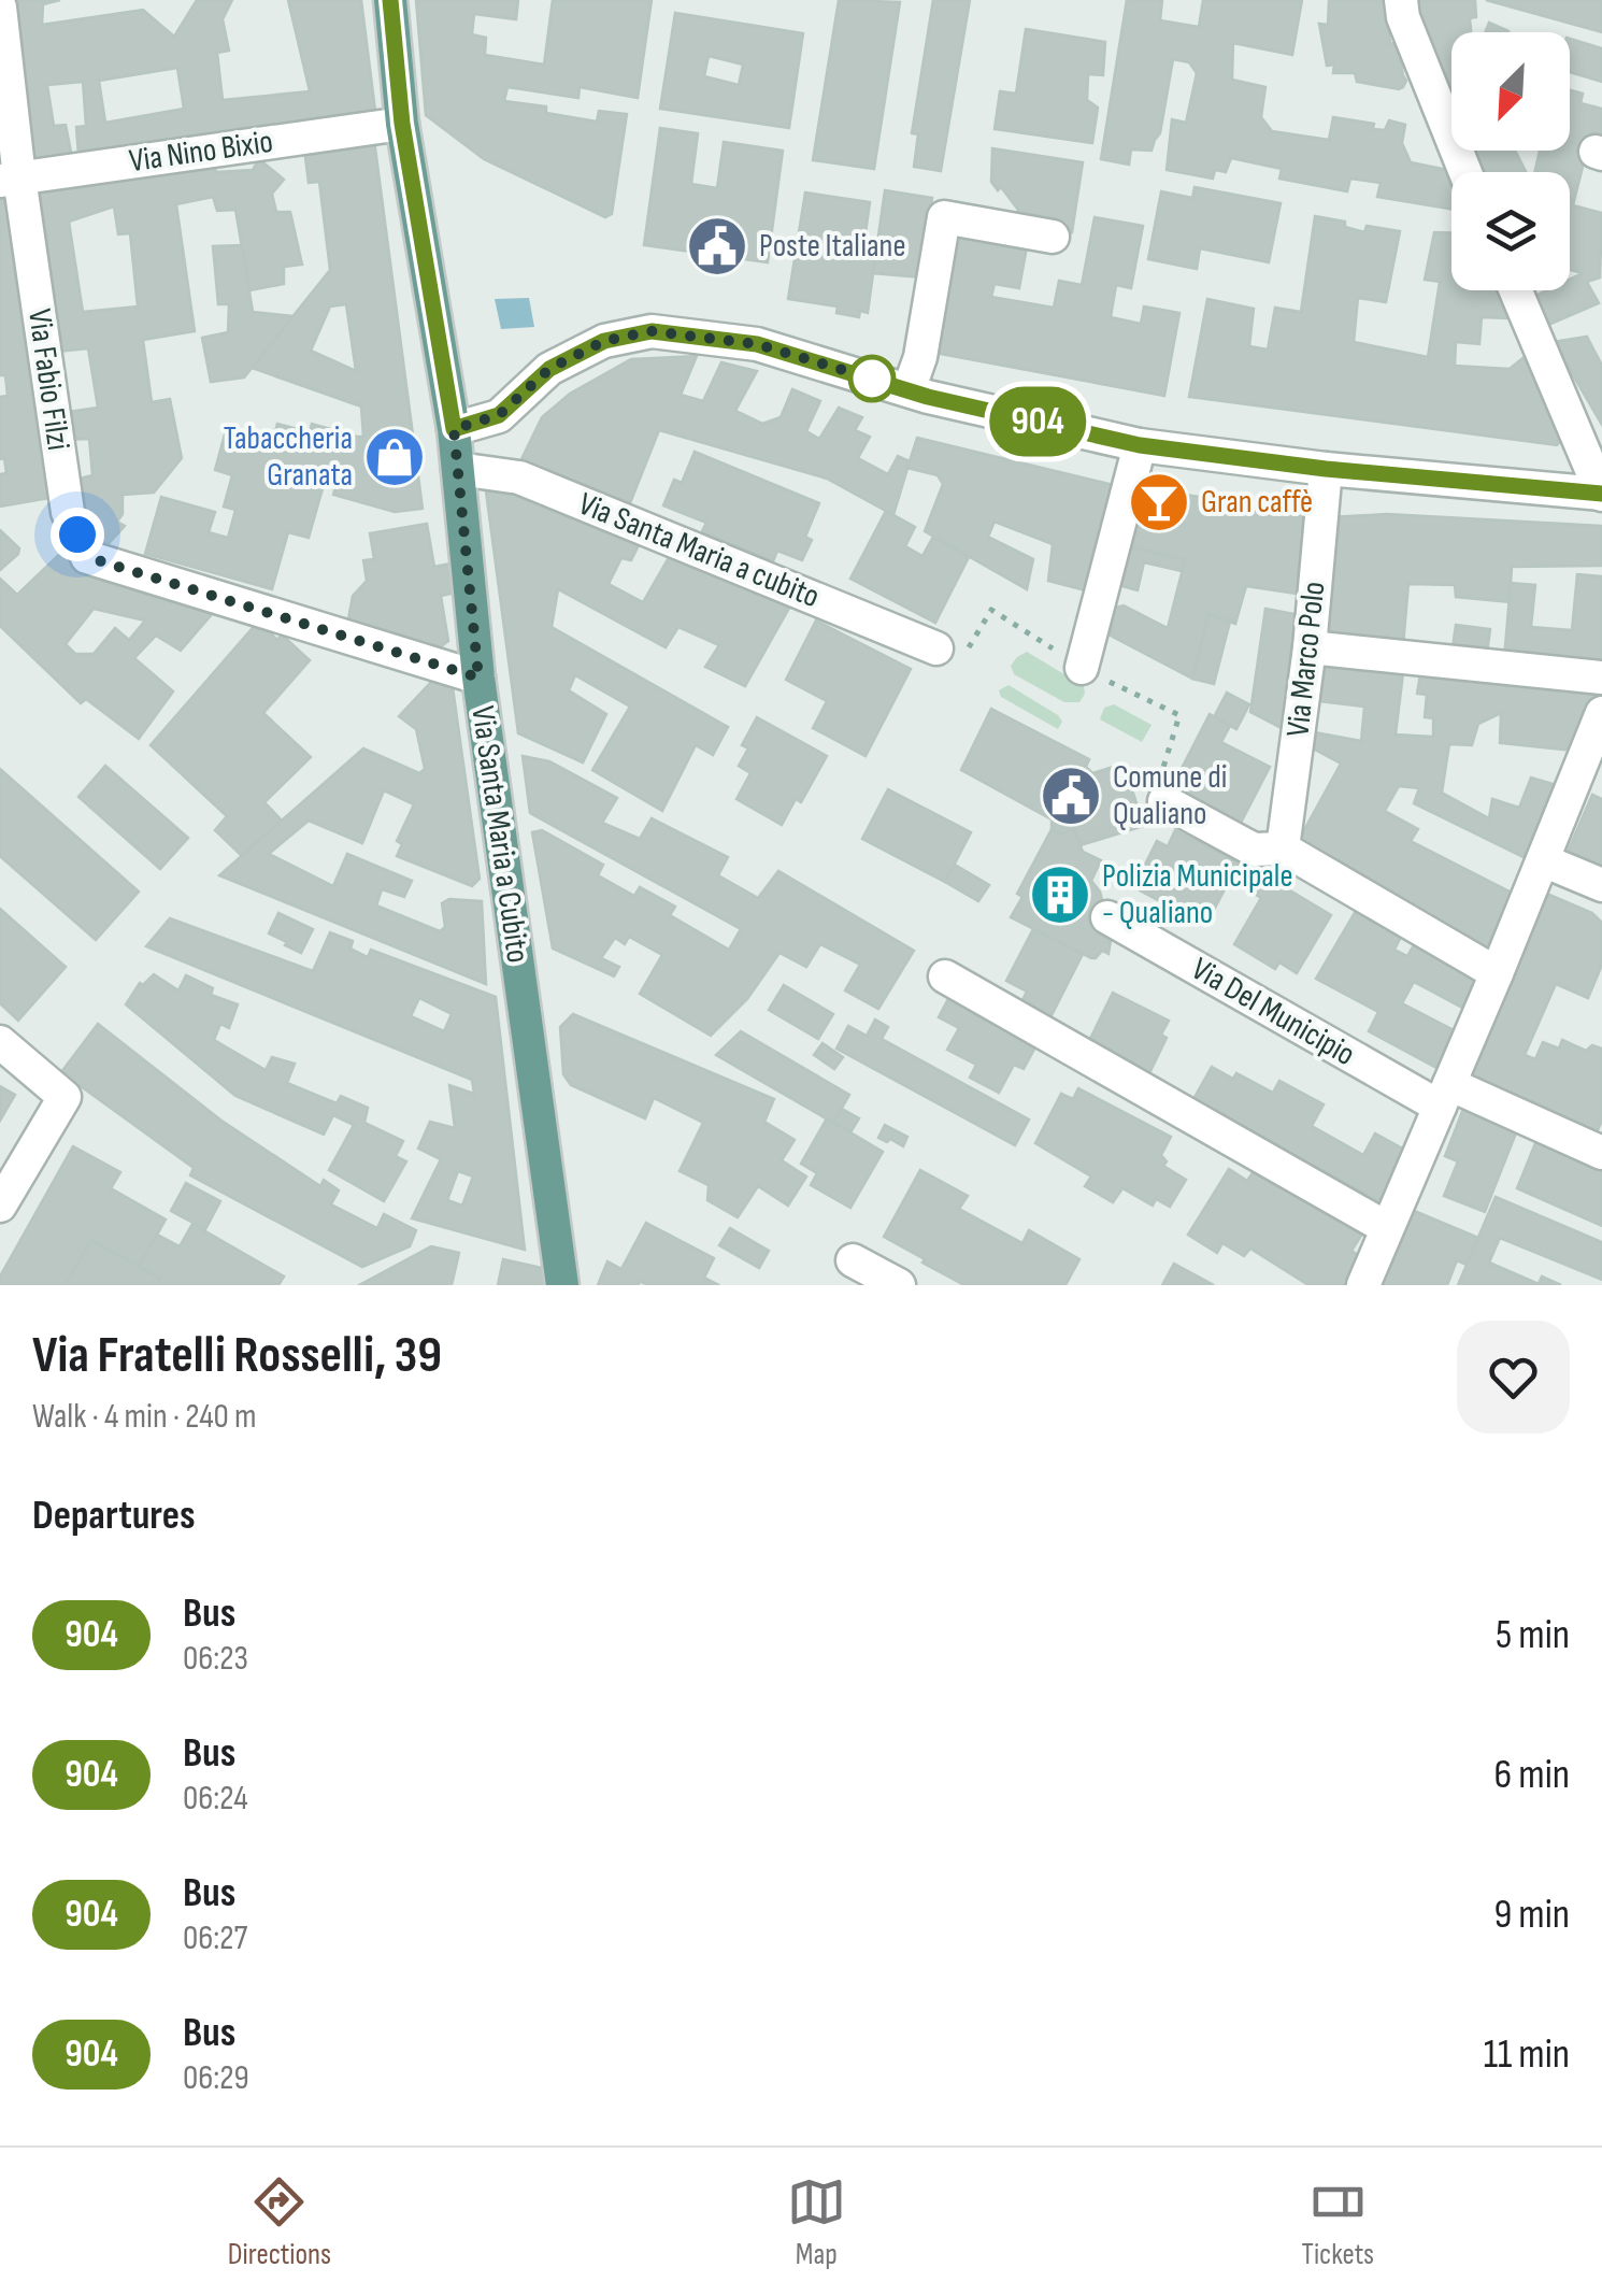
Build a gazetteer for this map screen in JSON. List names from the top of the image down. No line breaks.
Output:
{"streets":{"main road":["Via Santa Maria a Cubito"],"street":["Via Nino Bixio","Via Fabio Filzi","Via Santa Maria a cubito","Via Marco Polo","Via Del Municipio"]},"crossings":[["Via Nino Bixio","Via Fabio Filzi"],["Via Nino Bixio","Via Santa Maria a Cubito"],["Via Fabio Filzi","Via Santa Maria a Cubito"],["Via Santa Maria a cubito","Via Santa Maria a Cubito"]],"places":{"public building":["Poste Italiane","Comune di Qualiano"],"shop":["Tabaccheria Granata"],"bar":["Gran caffè"],"building":["Polizia Municipale - Qualiano"]},"lines":["bus line 904"],"north":"bottom left","page":{"on_map":"904","heading":[["Via Fratelli Rosselli, 39","Walk · 4 min · 240 m"],"Departures"],"list":[{"mark":"904","name":"Bus","note":"06:23","value":"5 min"},{"mark":"904","name":"Bus","note":"06:24","value":"6 min"},{"mark":"904","name":"Bus","note":"06:27","value":"9 min"},{"mark":"904","name":"Bus","note":"06:29","value":"11 min"}],"tabs":["Directions","Map","Tickets"]}}
